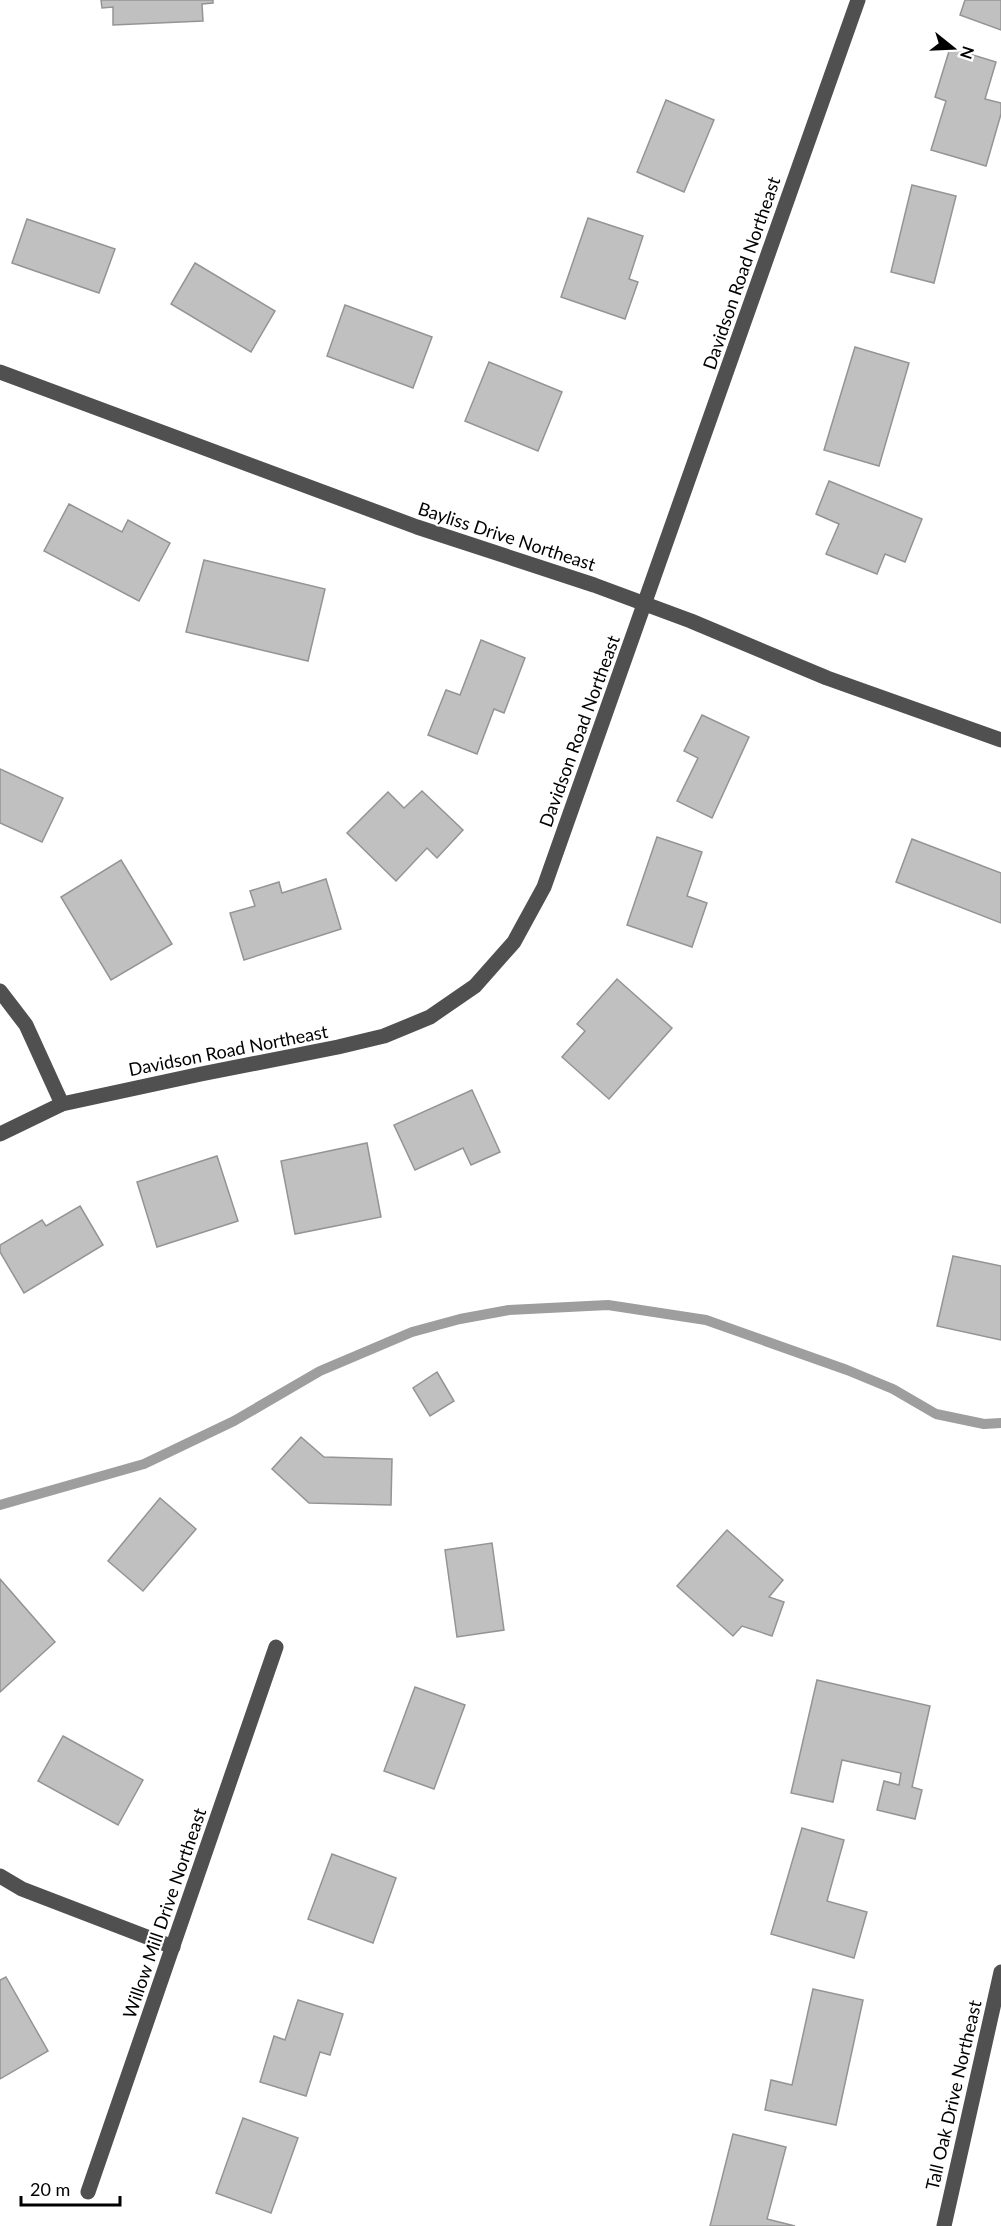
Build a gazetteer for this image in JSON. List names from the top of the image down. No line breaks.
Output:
{"streets":{"street":["Davidson Road Northeast","Bayliss Drive Northeast","Willow Mill Drive Northeast","Tall Oak Drive Northeast"]},"crossings":[["Davidson Road Northeast","Bayliss Drive Northeast"]],"scale_bar":"20 m","north":"right"}
